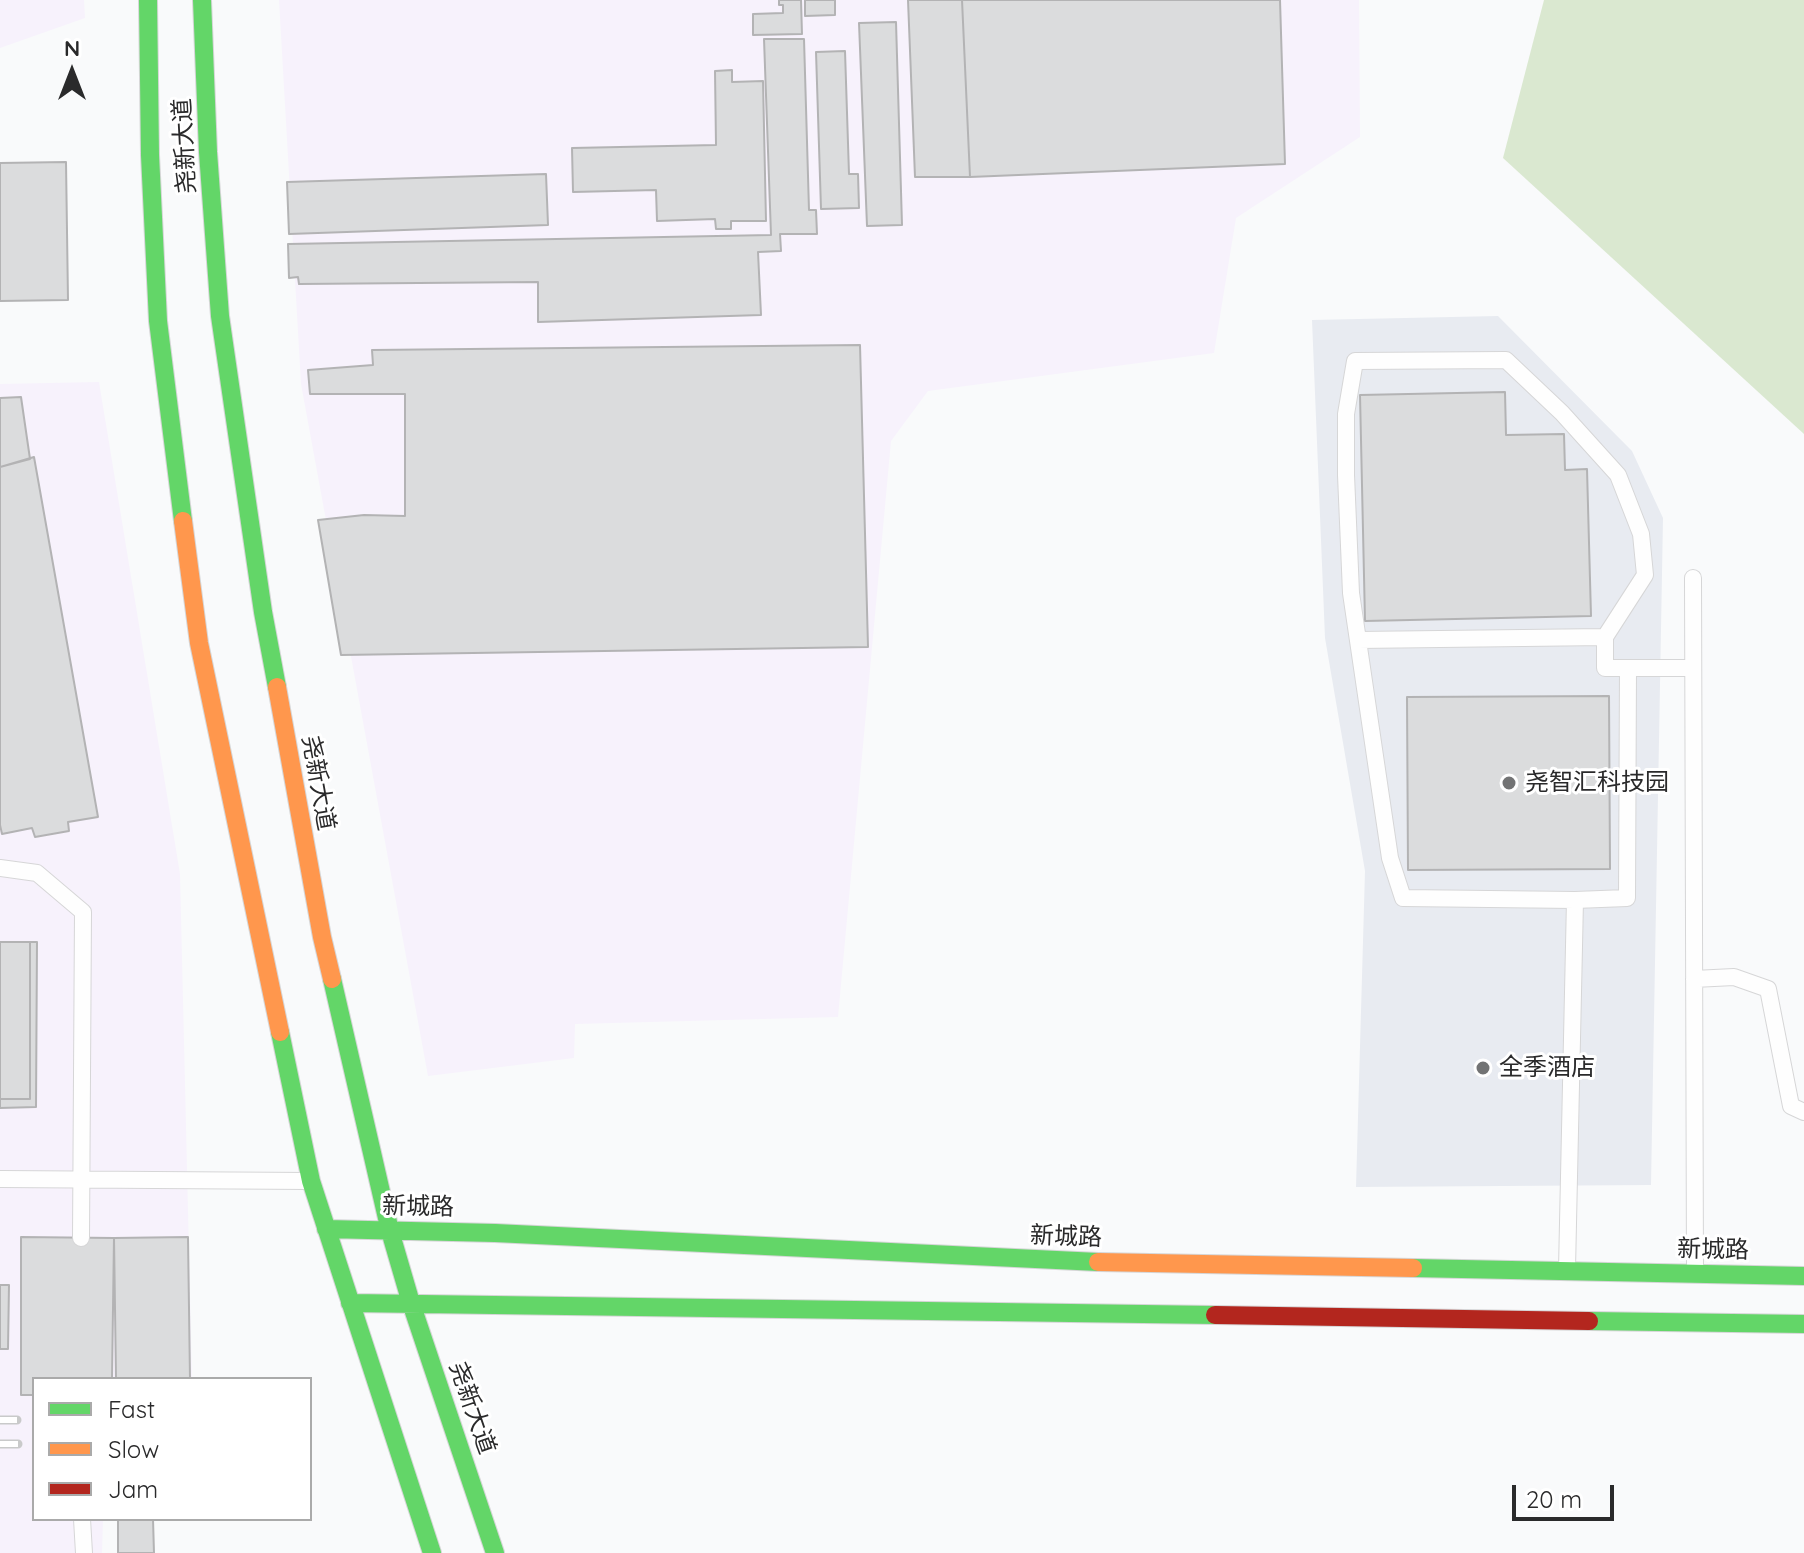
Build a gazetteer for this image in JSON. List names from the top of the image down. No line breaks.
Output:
{"streets":{"main road":["尧新大道","新城路"]},"crossings":[["尧新大道","新城路"]],"places":["尧智汇科技园","全季酒店"],"legend":["Fast","Slow","Jam"],"scale_bar":"20 m","north":"top"}
